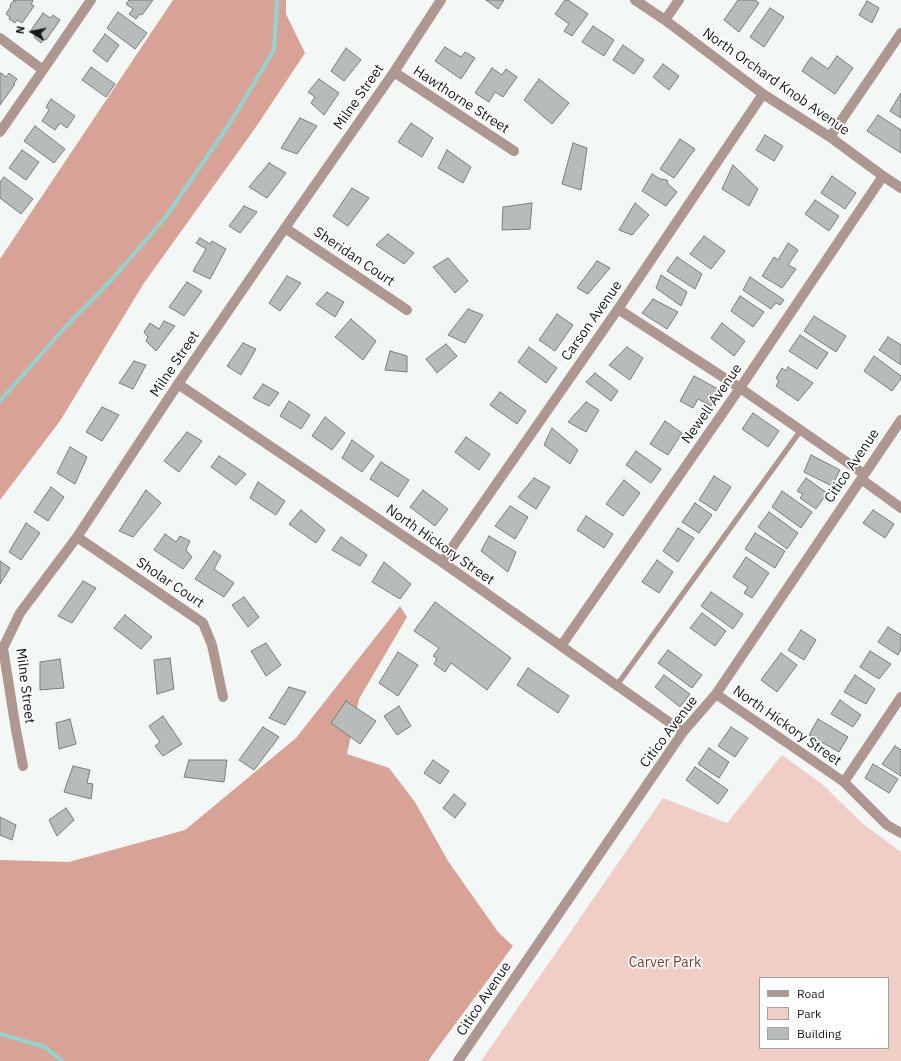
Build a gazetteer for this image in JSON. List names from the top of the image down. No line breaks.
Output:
{"streets":{"street":["North Orchard Knob Avenue","Milne Street","Hawthorne Street","Sheridan Court","Carson Avenue","Newell Avenue","Citico Avenue","North Hickory Street","Sholar Court"]},"crossings":[["North Orchard Knob Avenue","Carson Avenue"],["North Orchard Knob Avenue","Newell Avenue"],["Milne Street","Hawthorne Street"],["Milne Street","Sheridan Court"],["Milne Street","North Hickory Street"],["Milne Street","Sholar Court"],["Carson Avenue","North Hickory Street"],["Newell Avenue","North Hickory Street"],["Citico Avenue","North Hickory Street"]],"parks":["Carver Park"],"legend":["Road","Park","Building"],"north":"left"}
